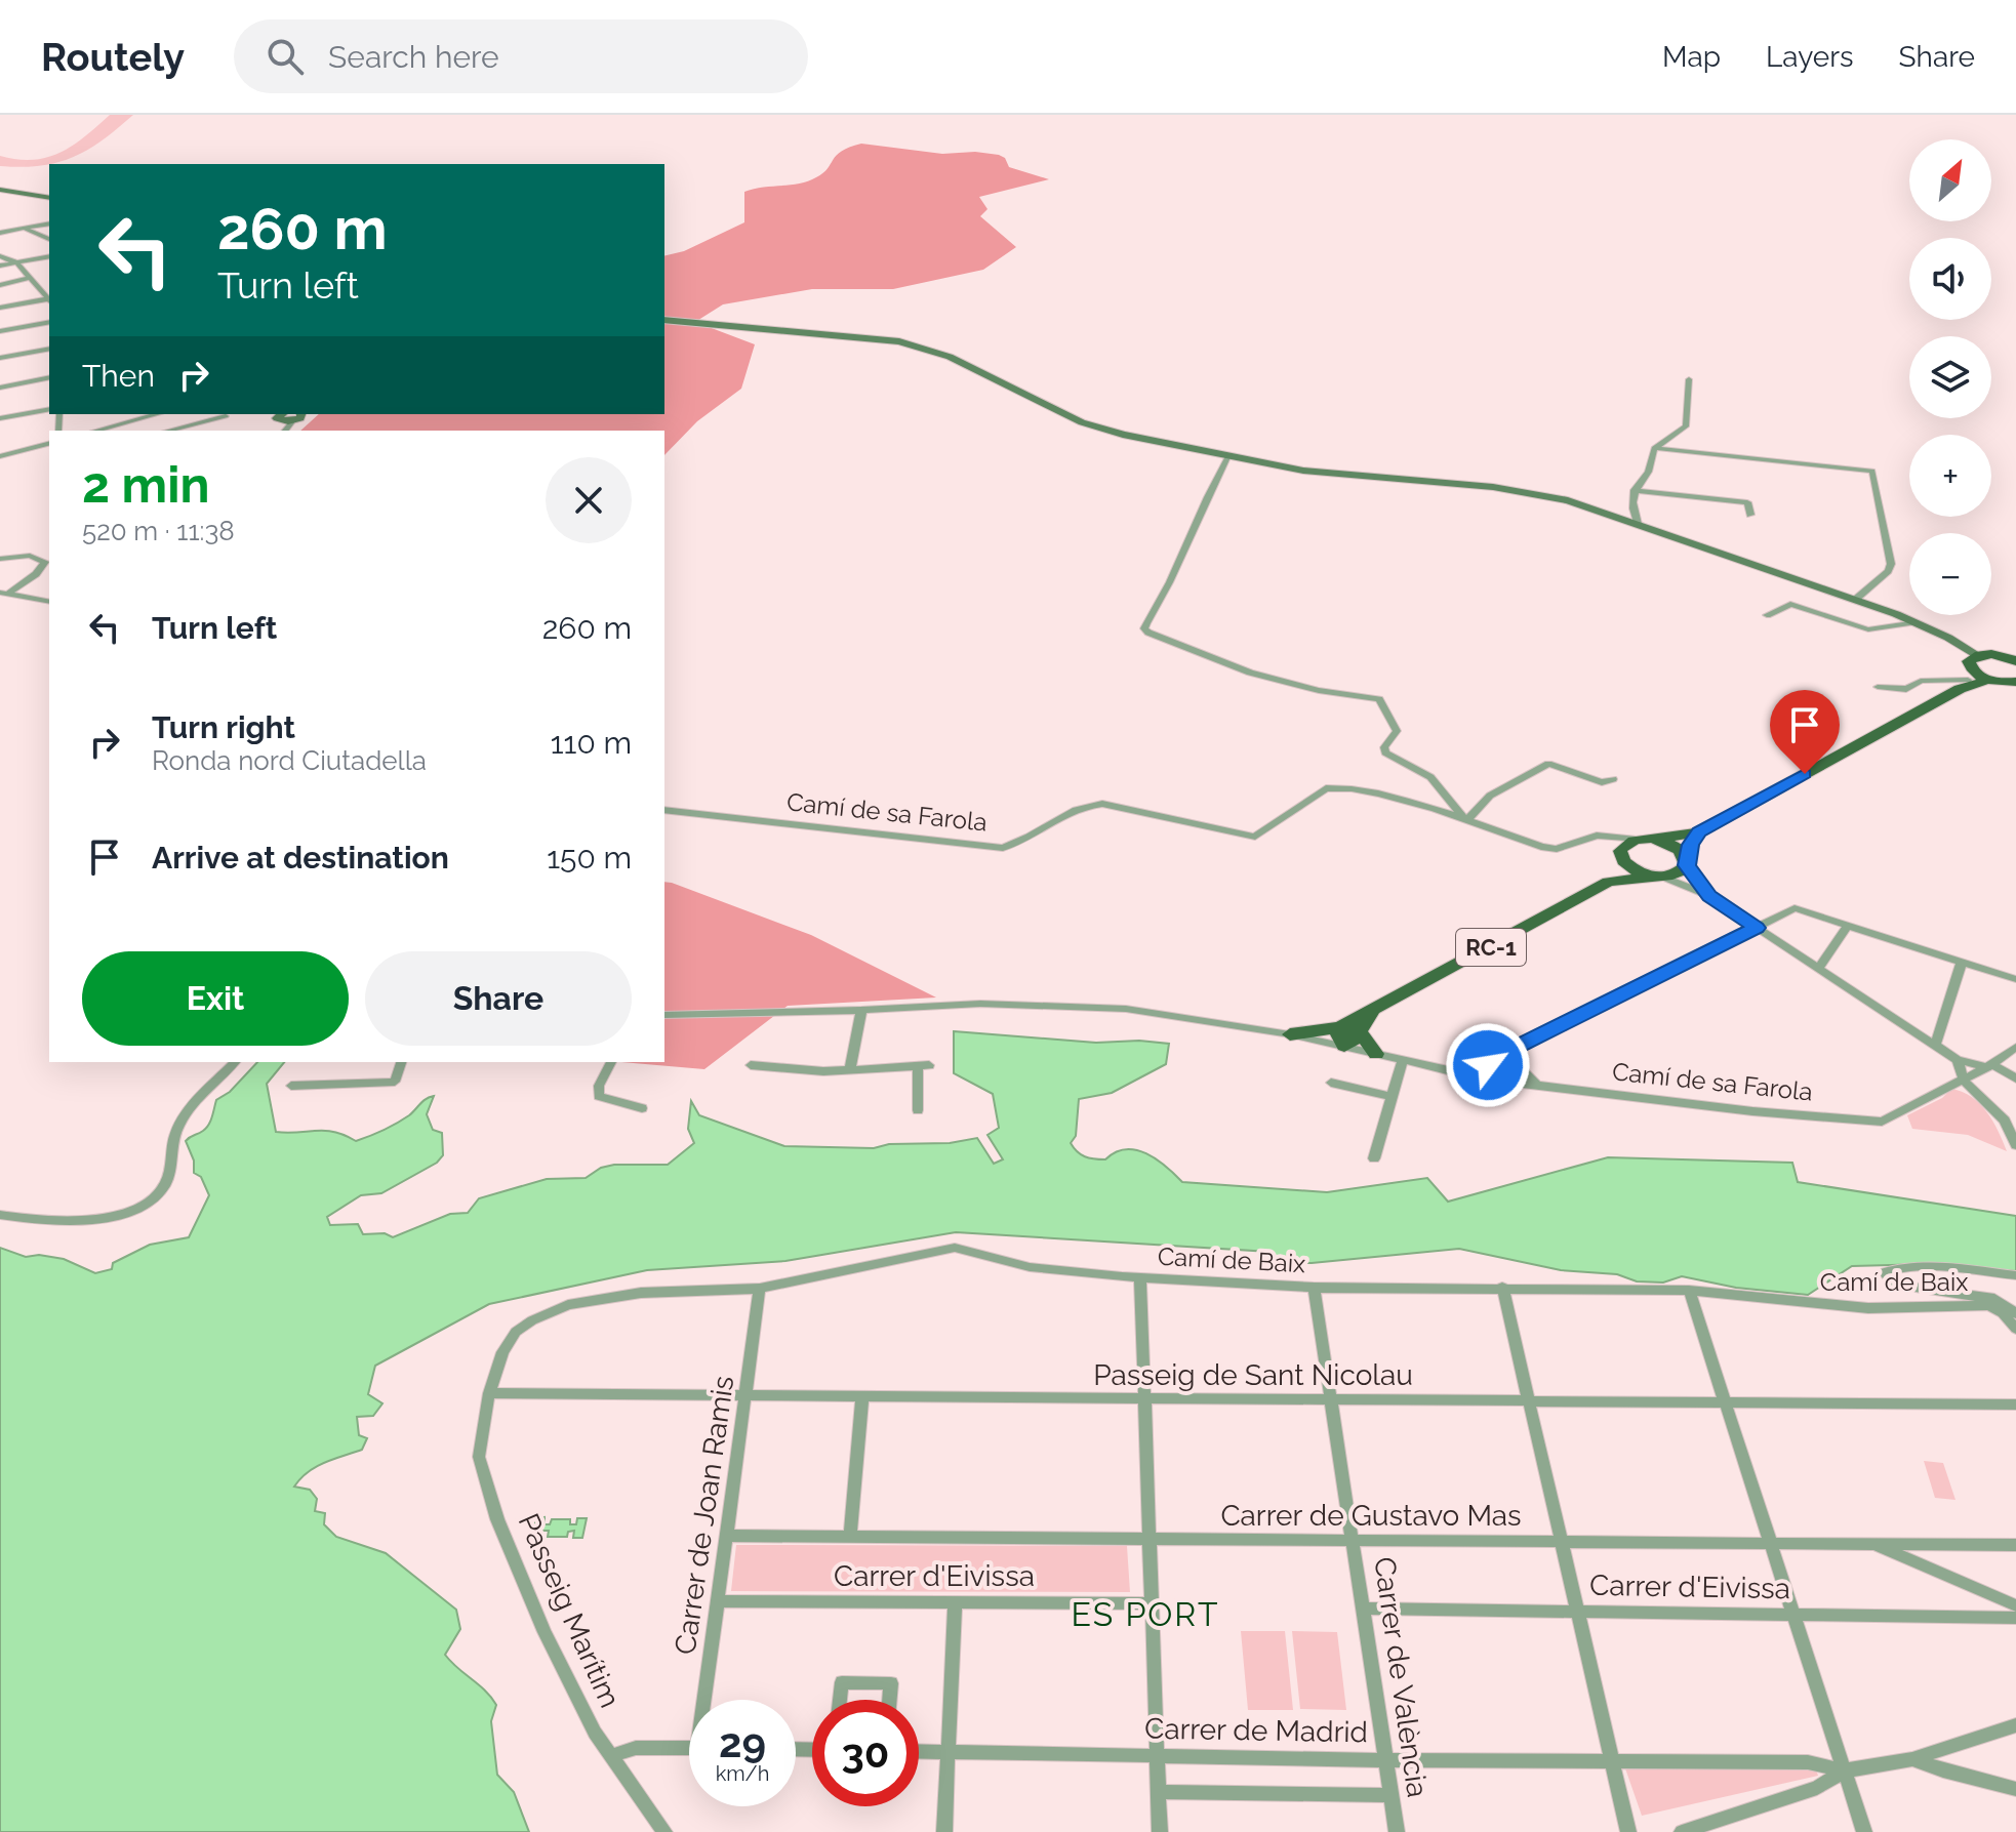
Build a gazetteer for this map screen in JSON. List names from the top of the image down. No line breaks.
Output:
{"streets":{"main road":["RC-1"],"street":["Camí de sa Farola","Camí de Baix","Passeig de Sant Nicolau","Carrer de Joan Ramis","Carrer de Gustavo Mas","Carrer d'Eivissa","Passeig Marítim","Carrer de València","Carrer de Madrid"]},"crossings":[["Camí de sa Farola","RC-1"],["Camí de Baix","Passeig de Sant Nicolau"],["Camí de Baix","Carrer de Joan Ramis"],["Camí de Baix","Passeig Marítim"],["Camí de Baix","Carrer de València"],["Passeig de Sant Nicolau","Carrer de Joan Ramis"],["Passeig de Sant Nicolau","Passeig Marítim"],["Passeig de Sant Nicolau","Carrer de València"],["Carrer de Joan Ramis","Carrer de Gustavo Mas"],["Carrer de Joan Ramis","Carrer d'Eivissa"],["Carrer de Gustavo Mas","Carrer de València"],["Carrer d'Eivissa","Carrer de València"],["Carrer de València","Carrer de Madrid"]],"districts":["ES PORT"],"north":"top right","page":{"header":"Routely","search":"Search here","nav":["Map","Layers","Share"],"map_buttons":["+","−"],"turn":["260 m","Turn left"],"then":"Then","heading":["2 min","520 m · 11:38"],"list":[{"name":"Turn left","value":"260 m"},{"name":"Turn right","note":"Ronda nord Ciutadella","value":"110 m"},{"name":"Arrive at destination","value":"150 m"}],"buttons":["Exit","Share"],"speed":"29 km/h","limit":"30"}}
